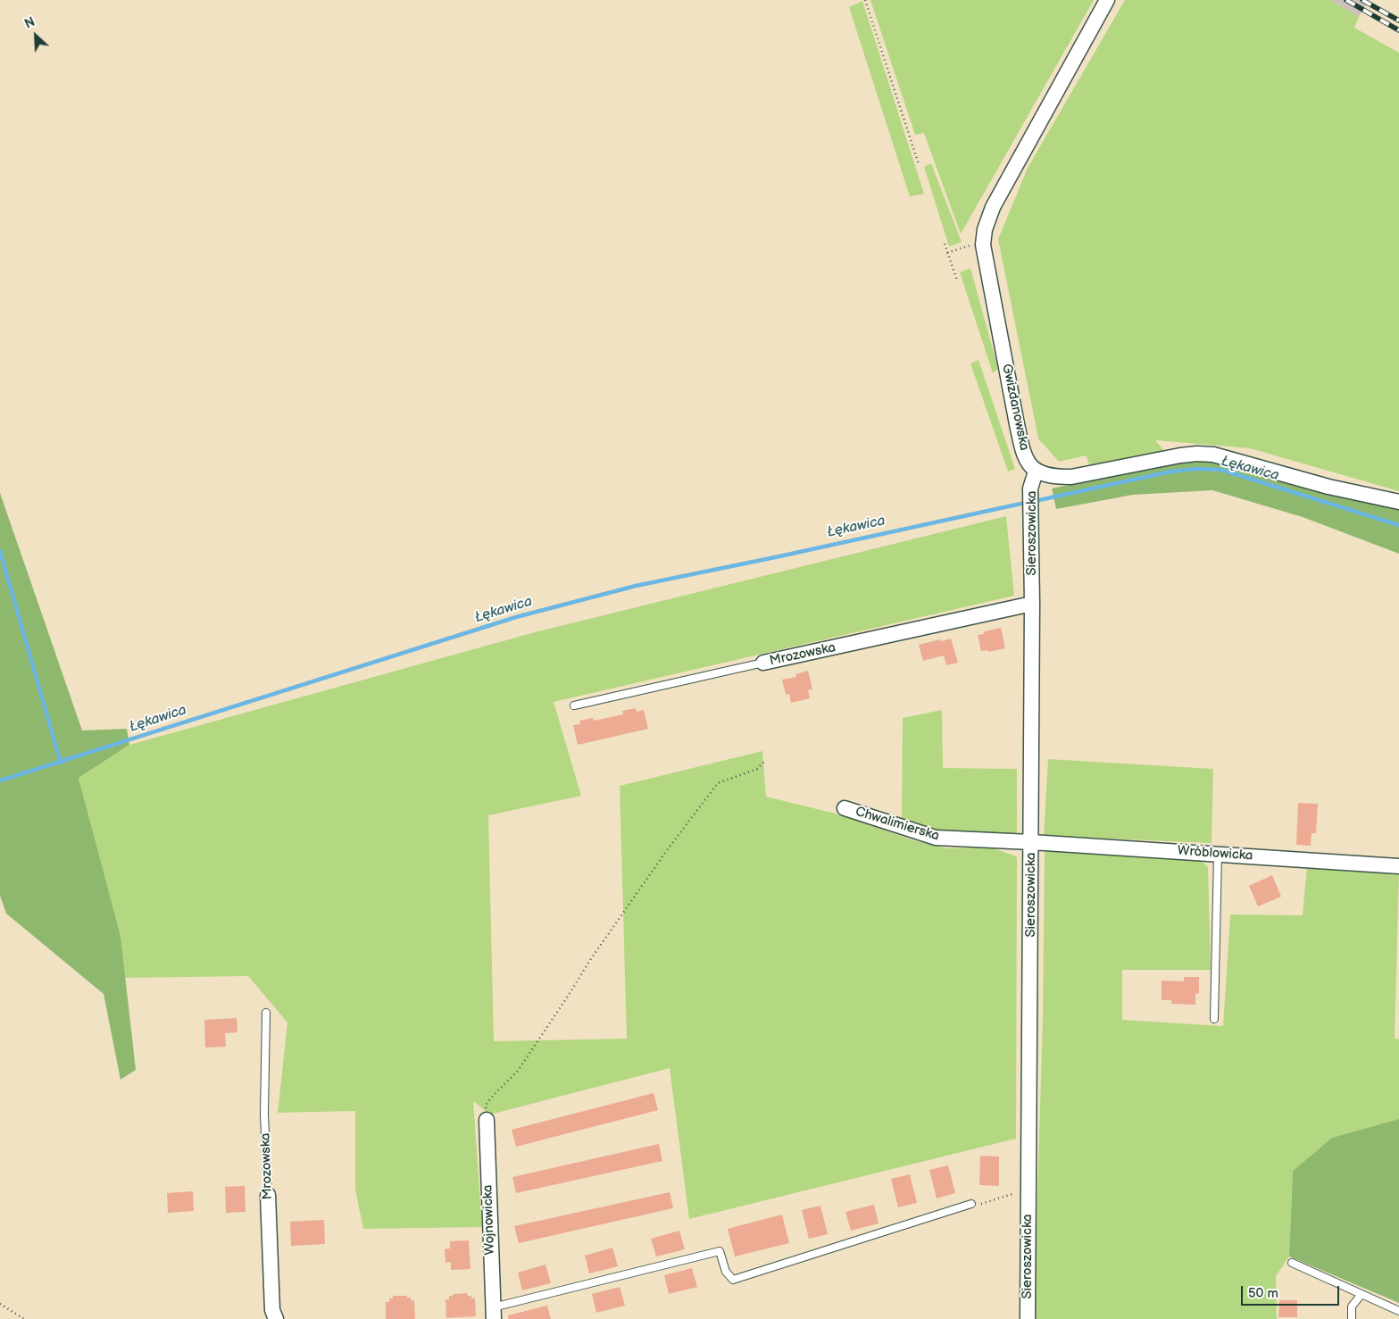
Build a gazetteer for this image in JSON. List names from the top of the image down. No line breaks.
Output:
{"streets":{"street":["Gwizdanowska","Sieroszowicka","Mrozowska","Chwalimierska","Wróblowicka","Wojnowicka"]},"crossings":[["Gwizdanowska","Sieroszowicka"],["Sieroszowicka","Mrozowska"],["Sieroszowicka","Chwalimierska"],["Sieroszowicka","Wróblowicka"],["Chwalimierska","Wróblowicka"]],"water":["Łękawica"],"scale_bar":"50 m","north":"top left"}
